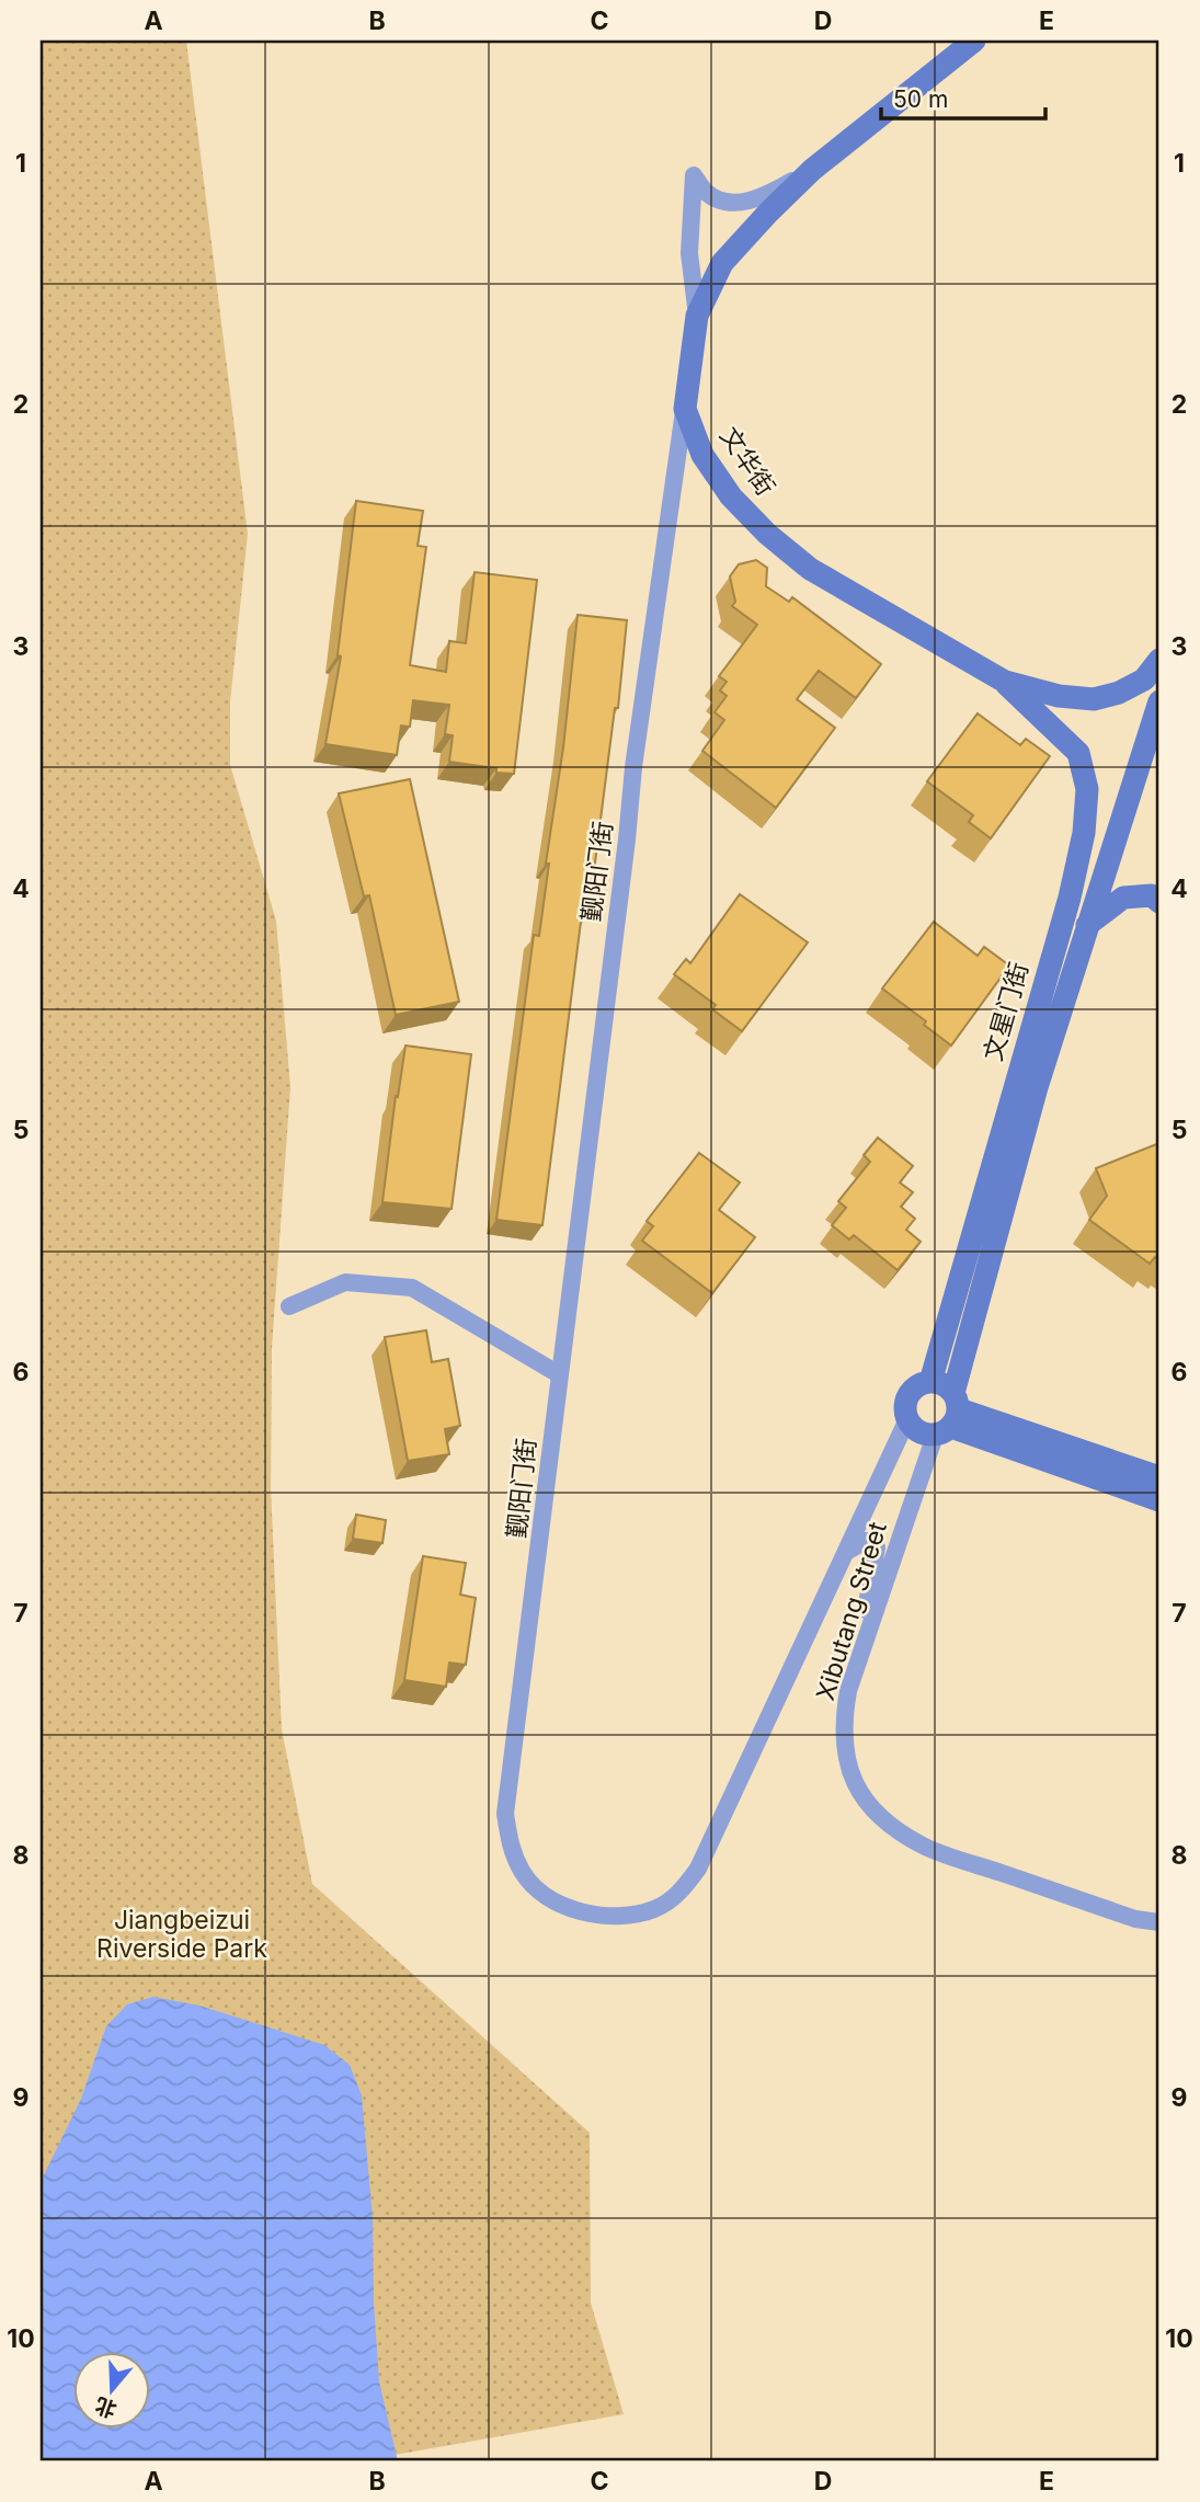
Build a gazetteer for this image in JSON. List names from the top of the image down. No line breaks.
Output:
{"streets":{"street":["文华街","觐阳门街","文星门街","Xibutang Street"]},"crossings":[["文华街","觐阳门街"],["文华街","文星门街"],["觐阳门街","文星门街"],["觐阳门街","Xibutang Street"],["文星门街","Xibutang Street"]],"parks":["Jiangbeizui Riverside Park"],"scale_bar":"50 m","north":"bottom","grid":{"columns":["A","B","C","D","E"],"rows":["1","2","3","4","5","6","7","8","9","10"]}}
